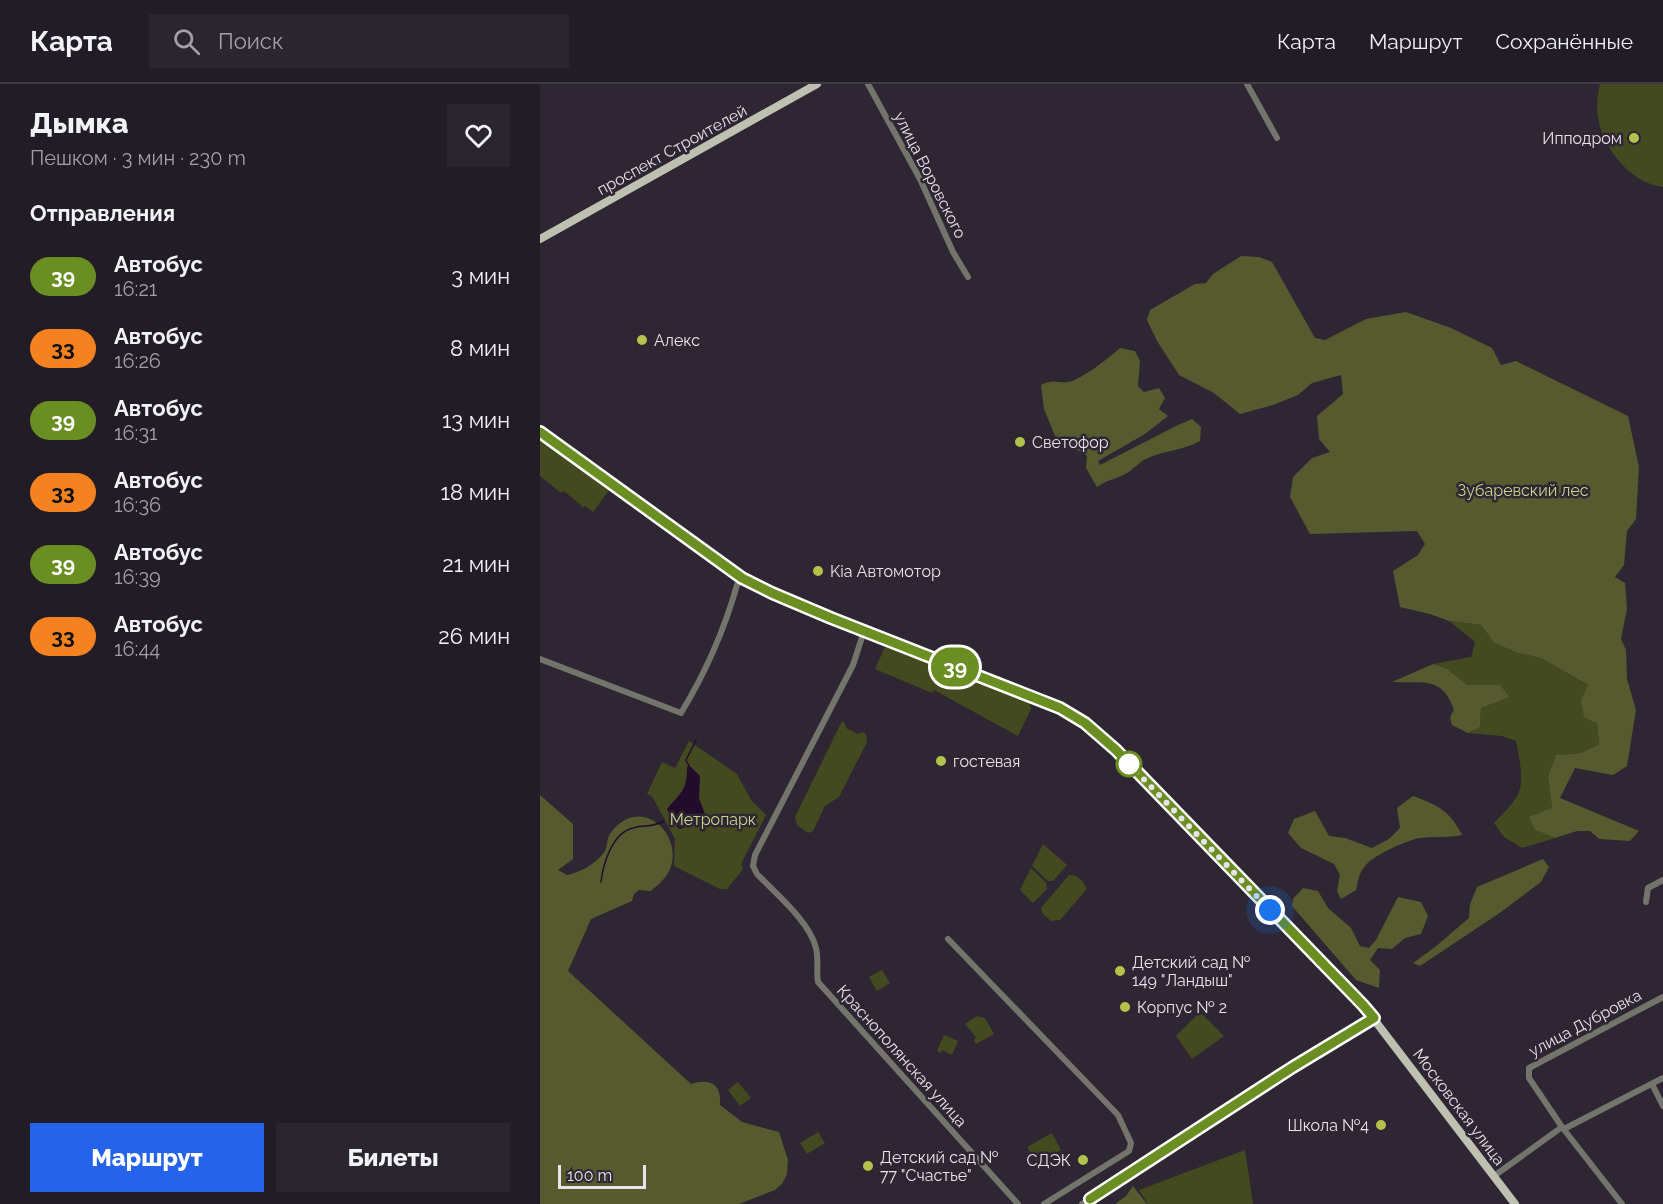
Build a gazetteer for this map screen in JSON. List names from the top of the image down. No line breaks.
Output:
{"streets":{"main road":["проспект Строителей","Московская улица"],"street":["улица Воровского","улица Дубровка","Краснополянская улица"]},"crossings":[["Краснополянская улица","Московская улица"]],"parks":["Зубаревский лес","Метропарк"],"places":["Ипподром","Алекс","Светофор","Kia Автомотор","гостевая","Детский сад № 149 \"Ландыш\"","Корпус № 2","Школа №4","СДЭК","Детский сад № 77 \"Счастье\""],"lines":["bus line 39"],"scale_bar":"100 m","page":{"header":"Карта","search":"Поиск","nav":["Карта","Маршрут","Сохранённые"],"heading":[["Дымка","Пешком · 3 мин · 230 m"],"Отправления"],"on_map":"39","list":[{"mark":"39","name":"Автобус","note":"16:21","value":"3 мин"},{"mark":"33","name":"Автобус","note":"16:26","value":"8 мин"},{"mark":"39","name":"Автобус","note":"16:31","value":"13 мин"},{"mark":"33","name":"Автобус","note":"16:36","value":"18 мин"},{"mark":"39","name":"Автобус","note":"16:39","value":"21 мин"},{"mark":"33","name":"Автобус","note":"16:44","value":"26 мин"}],"buttons":["Маршрут","Билеты"],"scale":"100 m"}}
